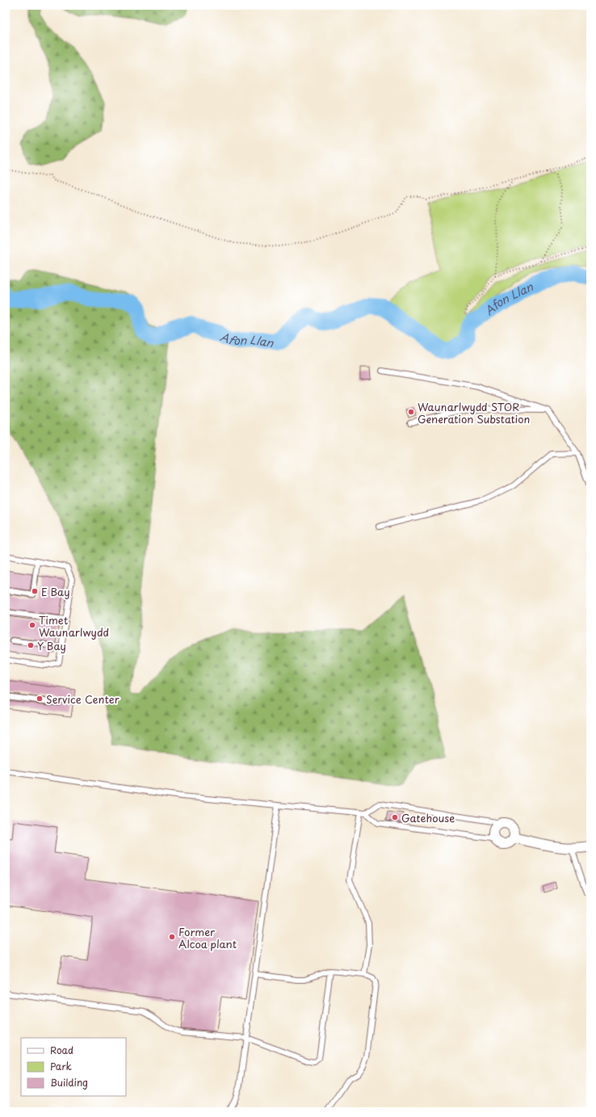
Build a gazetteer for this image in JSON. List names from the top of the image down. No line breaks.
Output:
{"water":["Afon Llan"],"places":["Waunarlwydd STOR Generation Substation","E Bay","Timet Waunarlwydd","Y Bay","Service Center","Gatehouse","Former Alcoa plant"],"legend":["Road","Park","Building"]}
